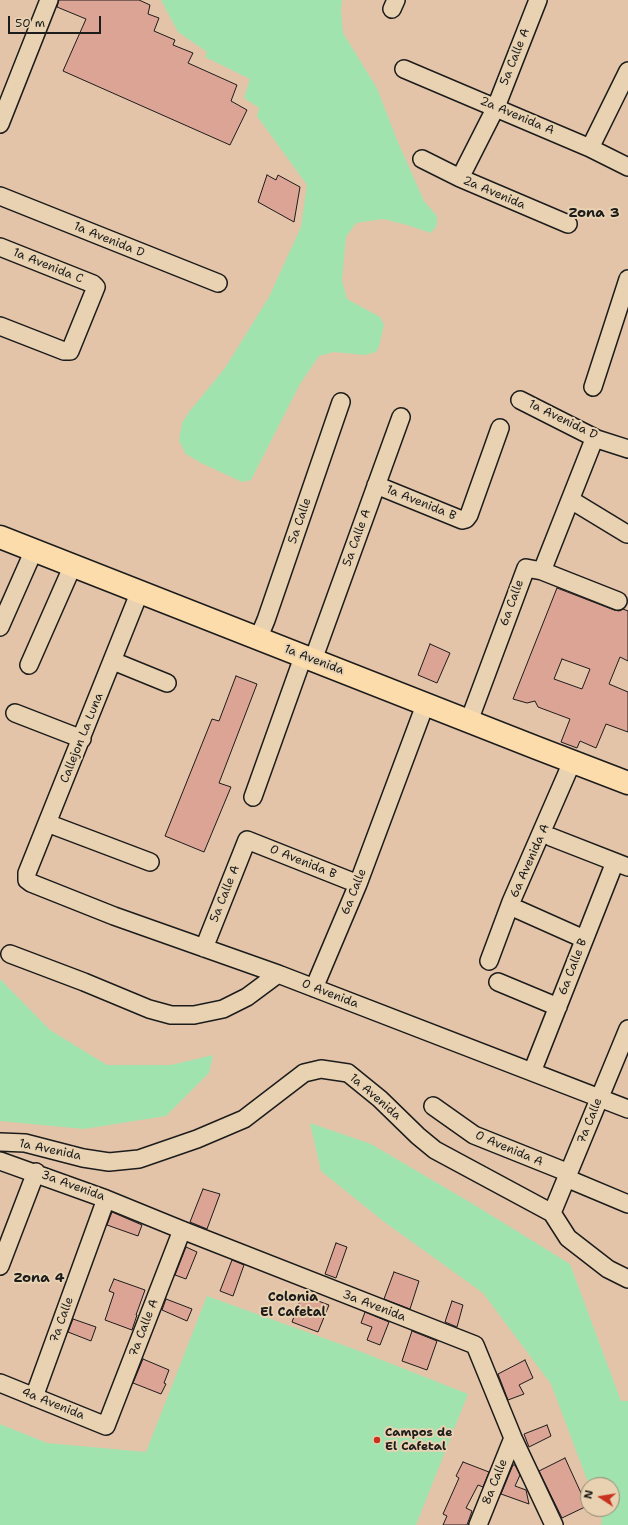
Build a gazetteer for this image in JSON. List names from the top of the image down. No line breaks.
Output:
{"streets":{"main road":["1a Avenida"],"street":["5a Calle A","2a Avenida A","2a Avenida","1a Avenida D","1a Avenida C","1a Avenida B","5a Calle","6a Calle","Callejon La Luna","6a Avenida A","0 Avenida B","6a Calle B","0 Avenida","7a Calle","0 Avenida A","3a Avenida","7a Calle A","4a Avenida","8a Calle"]},"crossings":[["5a Calle A","2a Avenida A"],["5a Calle A","2a Avenida"],["5a Calle A","1a Avenida B"],["5a Calle A","1a Avenida"],["5a Calle A","0 Avenida B"],["5a Calle A","0 Avenida"],["5a Calle","1a Avenida"],["6a Calle","1a Avenida"],["6a Calle","0 Avenida B"],["6a Calle","0 Avenida"],["1a Avenida","Callejon La Luna"],["1a Avenida","6a Avenida A"],["1a Avenida","7a Calle"],["Callejon La Luna","0 Avenida"],["6a Calle B","0 Avenida"],["0 Avenida","7a Calle"],["7a Calle","0 Avenida A"],["7a Calle","3a Avenida"],["7a Calle","4a Avenida"],["3a Avenida","7a Calle A"],["3a Avenida","8a Calle"],["7a Calle A","4a Avenida"]],"districts":["Zona 3","Zona 4","Colonia El Cafetal"],"places":["Campos de El Cafetal"],"scale_bar":"50 m","north":"left"}
